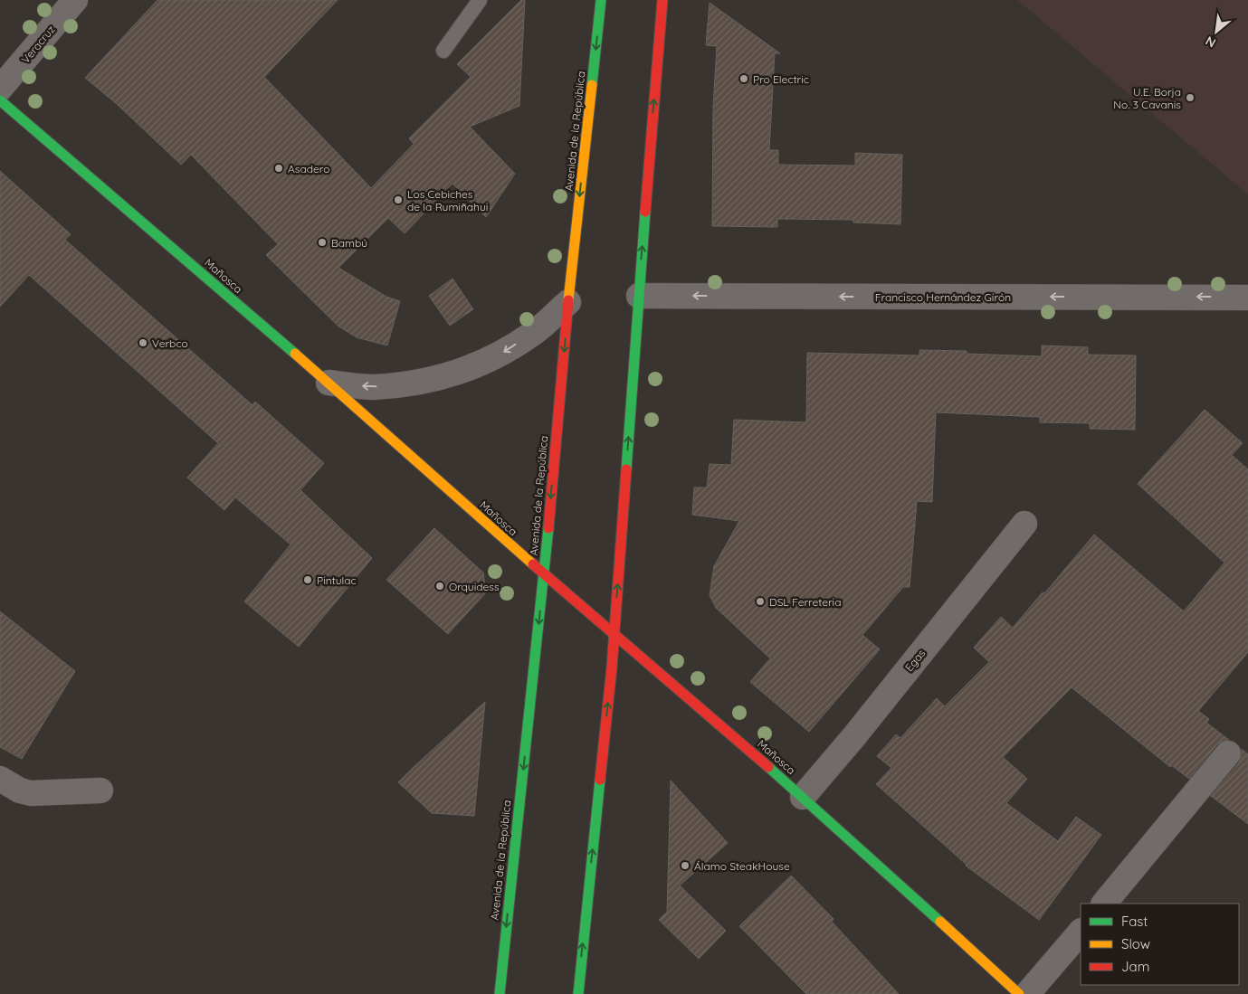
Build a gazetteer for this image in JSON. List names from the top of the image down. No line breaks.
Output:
{"streets":{"main road":["Avenida de la República","Mañosca"],"street":["Veracruz","Francisco Hernández Girón","Egas"]},"crossings":[["Avenida de la República","Mañosca"],["Mañosca","Egas"]],"one_way":["Francisco Hernández Girón"],"places":["Pro Electric","U.E. Borja No. 3 Cavanis","Asadero","Los Cebiches de la Rumiñahui","Bambú","Verbco","Pintulac","Orquidess","DSL Ferreteria","Álamo SteakHouse"],"legend":["Fast","Slow","Jam"],"north":"bottom left"}
